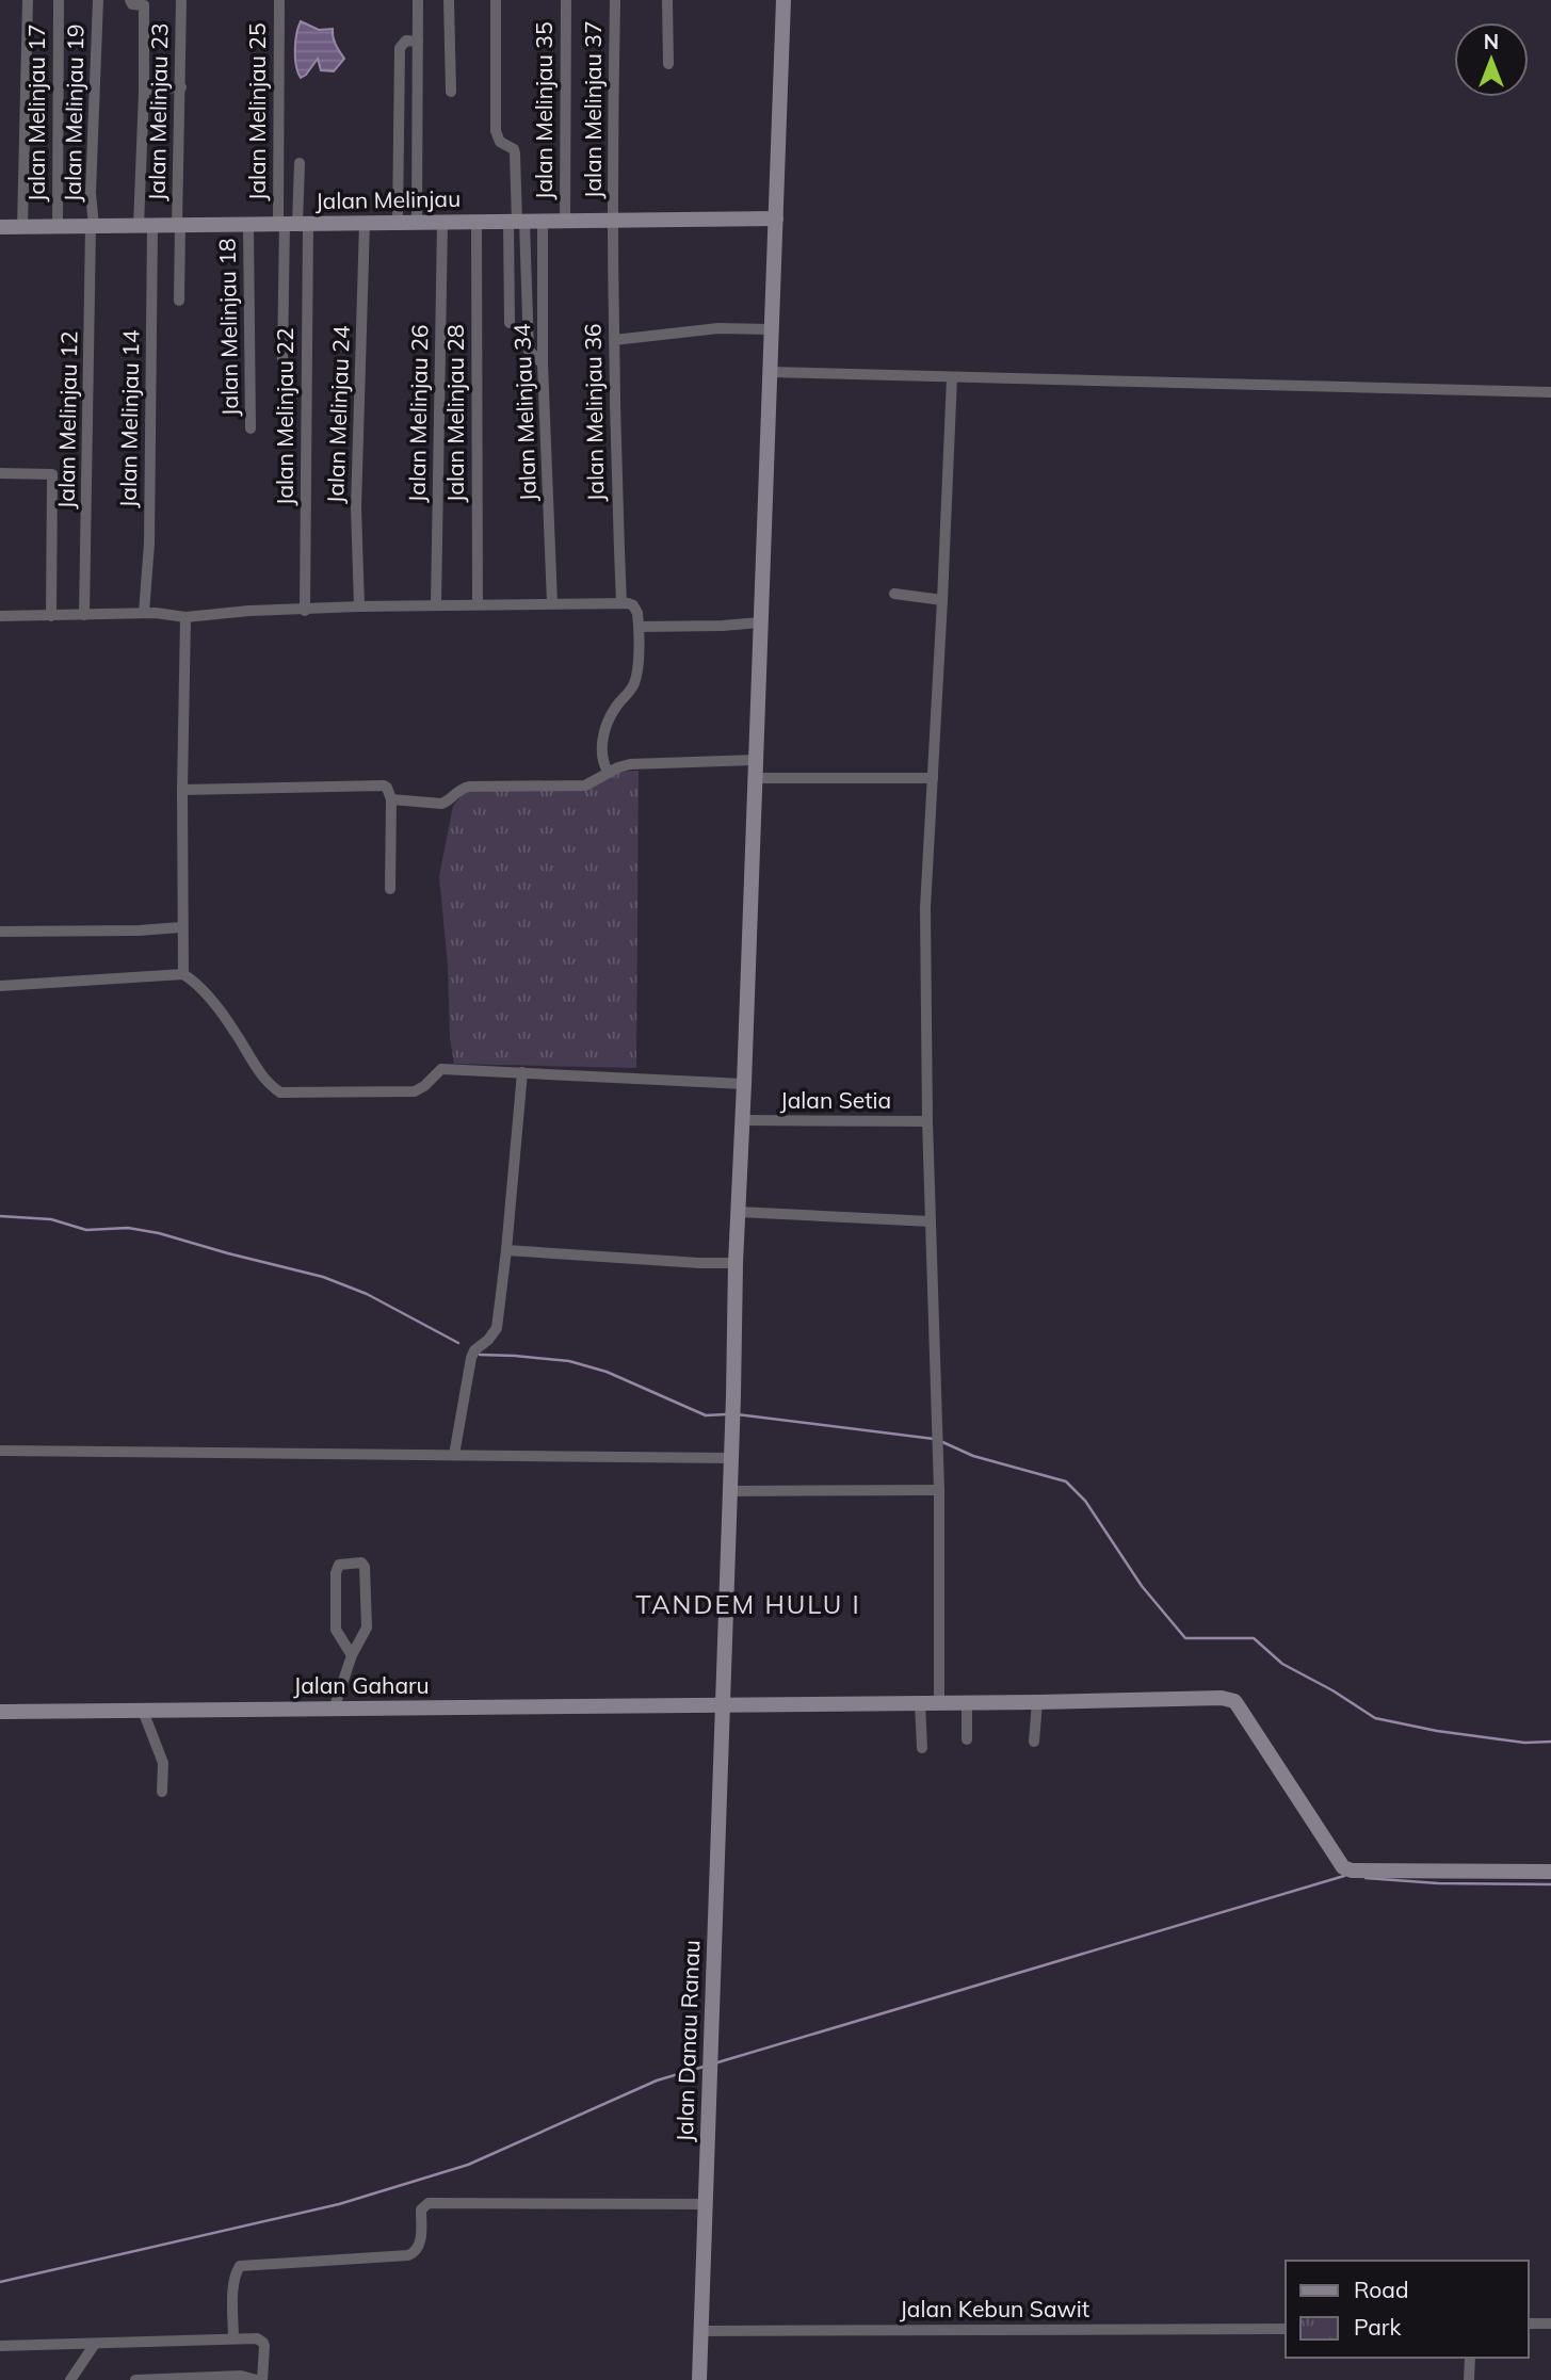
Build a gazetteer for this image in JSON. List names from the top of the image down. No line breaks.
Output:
{"streets":{"street":["Jalan Melinjau 37","Jalan Melinjau 35","Jalan Melinjau 23","Jalan Melinjau 25","Jalan Melinjau 17","Jalan Melinjau 19","Jalan Melinjau","Jalan Melinjau 18","Jalan Melinjau 34","Jalan Melinjau 36","Jalan Melinjau 26","Jalan Melinjau 28","Jalan Melinjau 24","Jalan Melinjau 22","Jalan Melinjau 14","Jalan Melinjau 12","Jalan Setia","Jalan Gaharu","Jalan Danau Ranau","Jalan Kebun Sawit"]},"crossings":[["Jalan Melinjau 37","Jalan Melinjau"],["Jalan Melinjau 37","Jalan Melinjau 36"],["Jalan Melinjau 35","Jalan Melinjau"],["Jalan Melinjau 23","Jalan Melinjau"],["Jalan Melinjau 25","Jalan Melinjau"],["Jalan Melinjau 25","Jalan Melinjau 22"],["Jalan Melinjau 17","Jalan Melinjau"],["Jalan Melinjau 19","Jalan Melinjau"],["Jalan Melinjau 19","Jalan Melinjau 12"],["Jalan Melinjau","Jalan Melinjau 18"],["Jalan Melinjau","Jalan Melinjau 34"],["Jalan Melinjau","Jalan Melinjau 36"],["Jalan Melinjau","Jalan Melinjau 26"],["Jalan Melinjau","Jalan Melinjau 28"],["Jalan Melinjau","Jalan Melinjau 24"],["Jalan Melinjau","Jalan Melinjau 22"],["Jalan Melinjau","Jalan Melinjau 14"],["Jalan Melinjau","Jalan Melinjau 12"],["Jalan Melinjau","Jalan Danau Ranau"],["Jalan Setia","Jalan Danau Ranau"],["Jalan Gaharu","Jalan Danau Ranau"],["Jalan Danau Ranau","Jalan Kebun Sawit"]],"districts":["TANDEM HULU I"],"legend":["Road","Park"],"north":"top"}
